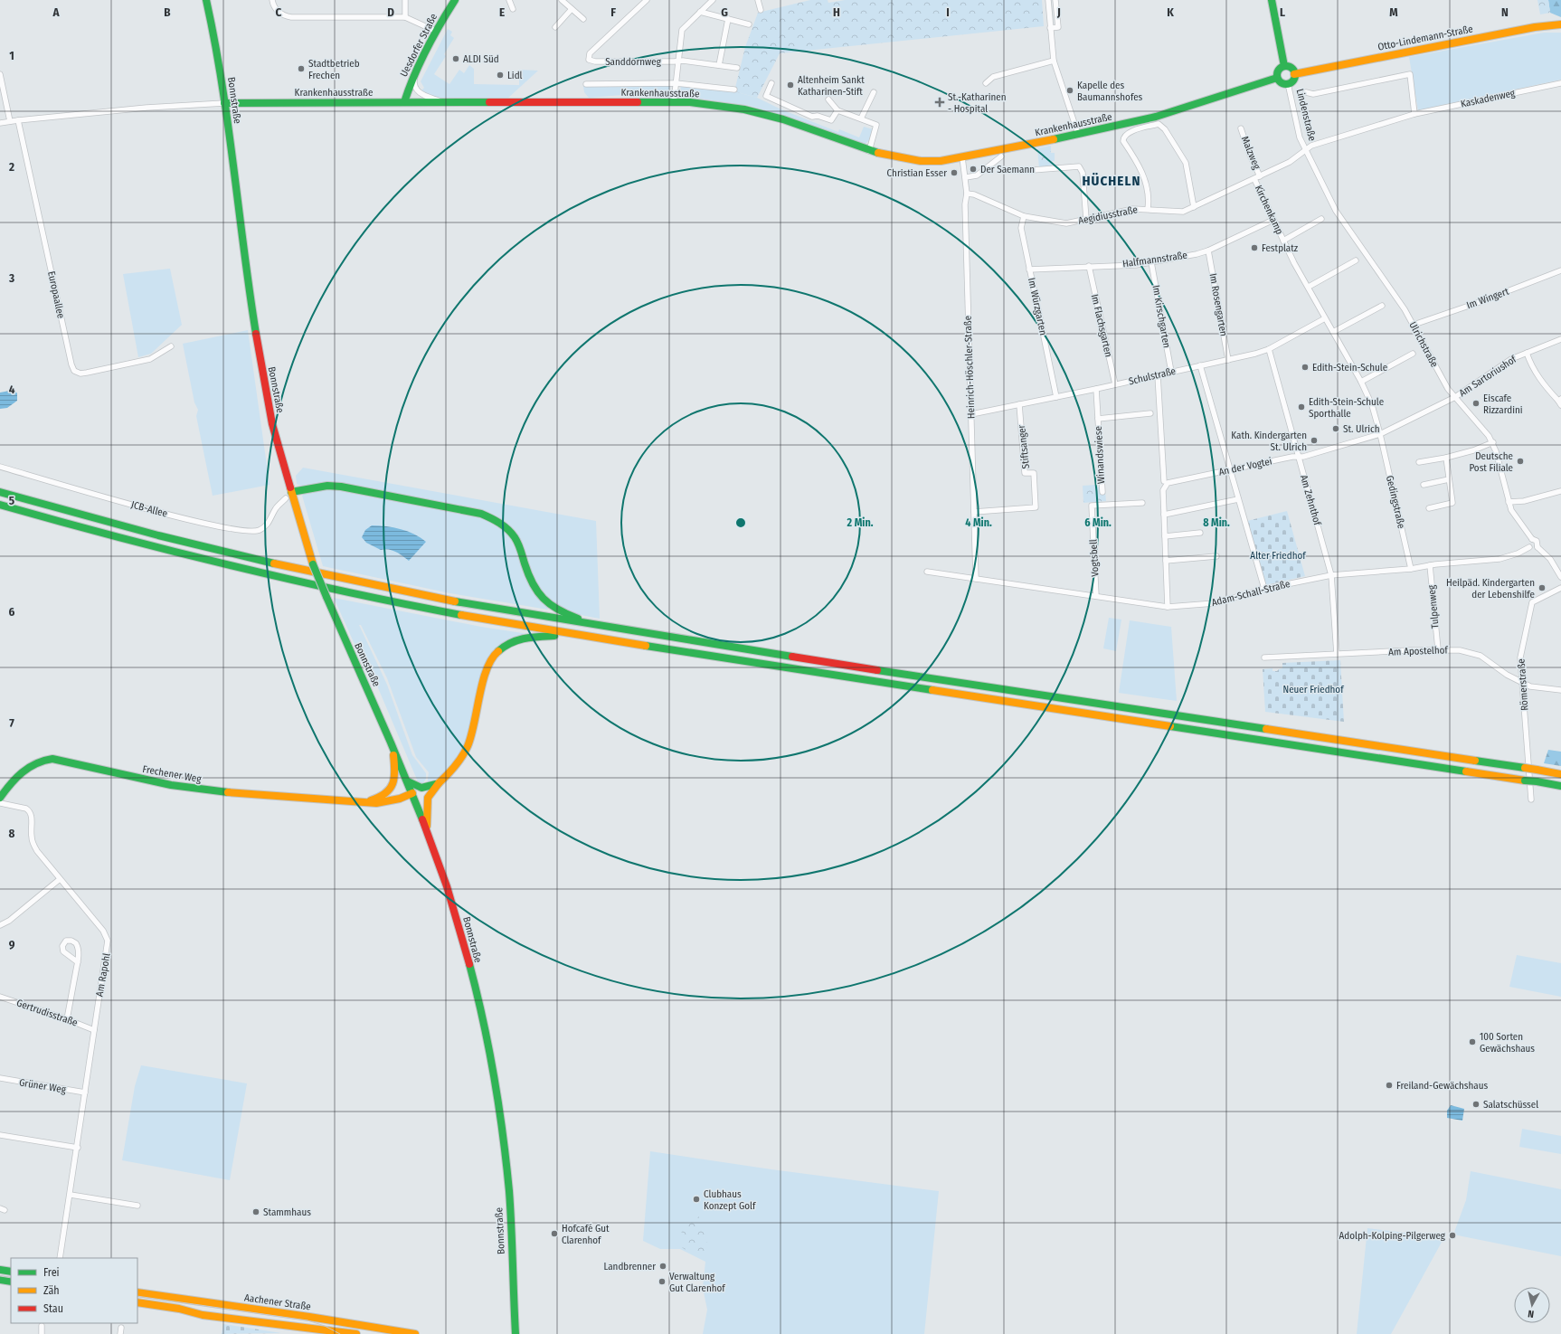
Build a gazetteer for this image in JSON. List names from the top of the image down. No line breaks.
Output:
{"streets":{"main road":["Otto-Lindemann-Straße","Uesdorfer Straße","Krankenhausstraße","Bonnstraße","Frechener Weg","Aachener Straße"],"street":["Sanddornweg","Kaskadenweg","Lindenstraße","Malzweg","Kirchenkamp","Aegidiusstraße","Halfmannstraße","Europaallee","Im Wingert","Im Rosengarten","Im Würzgarten","Im Kirschgarten","Im Flachsgarten","Ulrichstraße","Heinrich-Höschler-Straße","Schulstraße","Am Sartoriushof","Stiftsanger","Winandswiese","An der Vogtei","Am Zehnthof","Gedingstraße","JCB-Allee","Vogtsbell","Adam-Schall-Straße","Tulpenweg","Am Apostelhof","Römerstraße","Am Rapohl","Gertrudisstraße","Grüner Weg"]},"crossings":[["Otto-Lindemann-Straße","Krankenhausstraße"],["Otto-Lindemann-Straße","Lindenstraße"],["Uesdorfer Straße","Krankenhausstraße"],["Krankenhausstraße","Bonnstraße"],["Krankenhausstraße","Lindenstraße"],["Krankenhausstraße","Heinrich-Höschler-Straße"],["Kaskadenweg","Lindenstraße"],["Kaskadenweg","Aegidiusstraße"],["Kaskadenweg","Ulrichstraße"],["Bonnstraße","Frechener Weg"],["Lindenstraße","Aegidiusstraße"],["Lindenstraße","Ulrichstraße"],["Malzweg","Aegidiusstraße"],["Kirchenkamp","Aegidiusstraße"],["Kirchenkamp","Halfmannstraße"],["Kirchenkamp","Schulstraße"],["Kirchenkamp","An der Vogtei"],["Kirchenkamp","Gedingstraße"],["Aegidiusstraße","Im Würzgarten"],["Aegidiusstraße","Ulrichstraße"],["Aegidiusstraße","Heinrich-Höschler-Straße"],["Halfmannstraße","Im Rosengarten"],["Halfmannstraße","Im Würzgarten"],["Halfmannstraße","Im Kirschgarten"],["Halfmannstraße","Im Flachsgarten"],["Im Wingert","Ulrichstraße"],["Im Rosengarten","Schulstraße"],["Im Würzgarten","Schulstraße"],["Im Kirschgarten","Schulstraße"],["Im Flachsgarten","Schulstraße"],["Ulrichstraße","Am Sartoriushof"],["Ulrichstraße","An der Vogtei"],["Ulrichstraße","Adam-Schall-Straße"],["Heinrich-Höschler-Straße","Schulstraße"],["Heinrich-Höschler-Straße","Stiftsanger"],["Heinrich-Höschler-Straße","Adam-Schall-Straße"],["Schulstraße","Stiftsanger"],["Schulstraße","Winandswiese"],["Schulstraße","Am Zehnthof"],["Am Sartoriushof","An der Vogtei"],["An der Vogtei","Am Zehnthof"],["An der Vogtei","Gedingstraße"],["An der Vogtei","Adam-Schall-Straße"],["Am Zehnthof","Adam-Schall-Straße"],["Am Zehnthof","Am Apostelhof"],["Gedingstraße","Adam-Schall-Straße"],["Vogtsbell","Adam-Schall-Straße"],["Adam-Schall-Straße","Tulpenweg"],["Tulpenweg","Am Apostelhof"],["Am Apostelhof","Römerstraße"],["Am Rapohl","Gertrudisstraße"],["Am Rapohl","Grüner Weg"]],"districts":["HÜCHELN"],"parks":["Alter Friedhof","Neuer Friedhof"],"places":{"other":["ALDI Süd","Stadtbetrieb Frechen","Lidl","Altenheim Sankt Katharinen-Stift","Kapelle des Baumannshofes","Der Saemann","Christian Esser","Festplatz","Edith-Stein-Schule","Eiscafe Rizzardini","Edith-Stein-Schule Sporthalle","St. Ulrich","Kath. Kindergarten St. Ulrich","Deutsche Post Filiale","Heilpäd. Kindergarten der Lebenshilfe","100 Sorten Gewächshaus","Freiland-Gewächshaus","Salatschüssel","Clubhaus Konzept Golf","Stammhaus","Hofcafé Gut Clarenhof","Adolph-Kolping-Pilgerweg","Landbrenner","Verwaltung Gut Clarenhof"],"health":["St.-Katharinen - Hospital"]},"legend":["Frei","Zäh","Stau"],"north":"bottom","grid":{"columns":["A","B","C","D","E","F","G","H","I","J","K","L","M","N"],"rows":["1","2","3","4","5","6","7","8","9"]},"rings":["2 Min.","4 Min.","6 Min.","8 Min."]}
